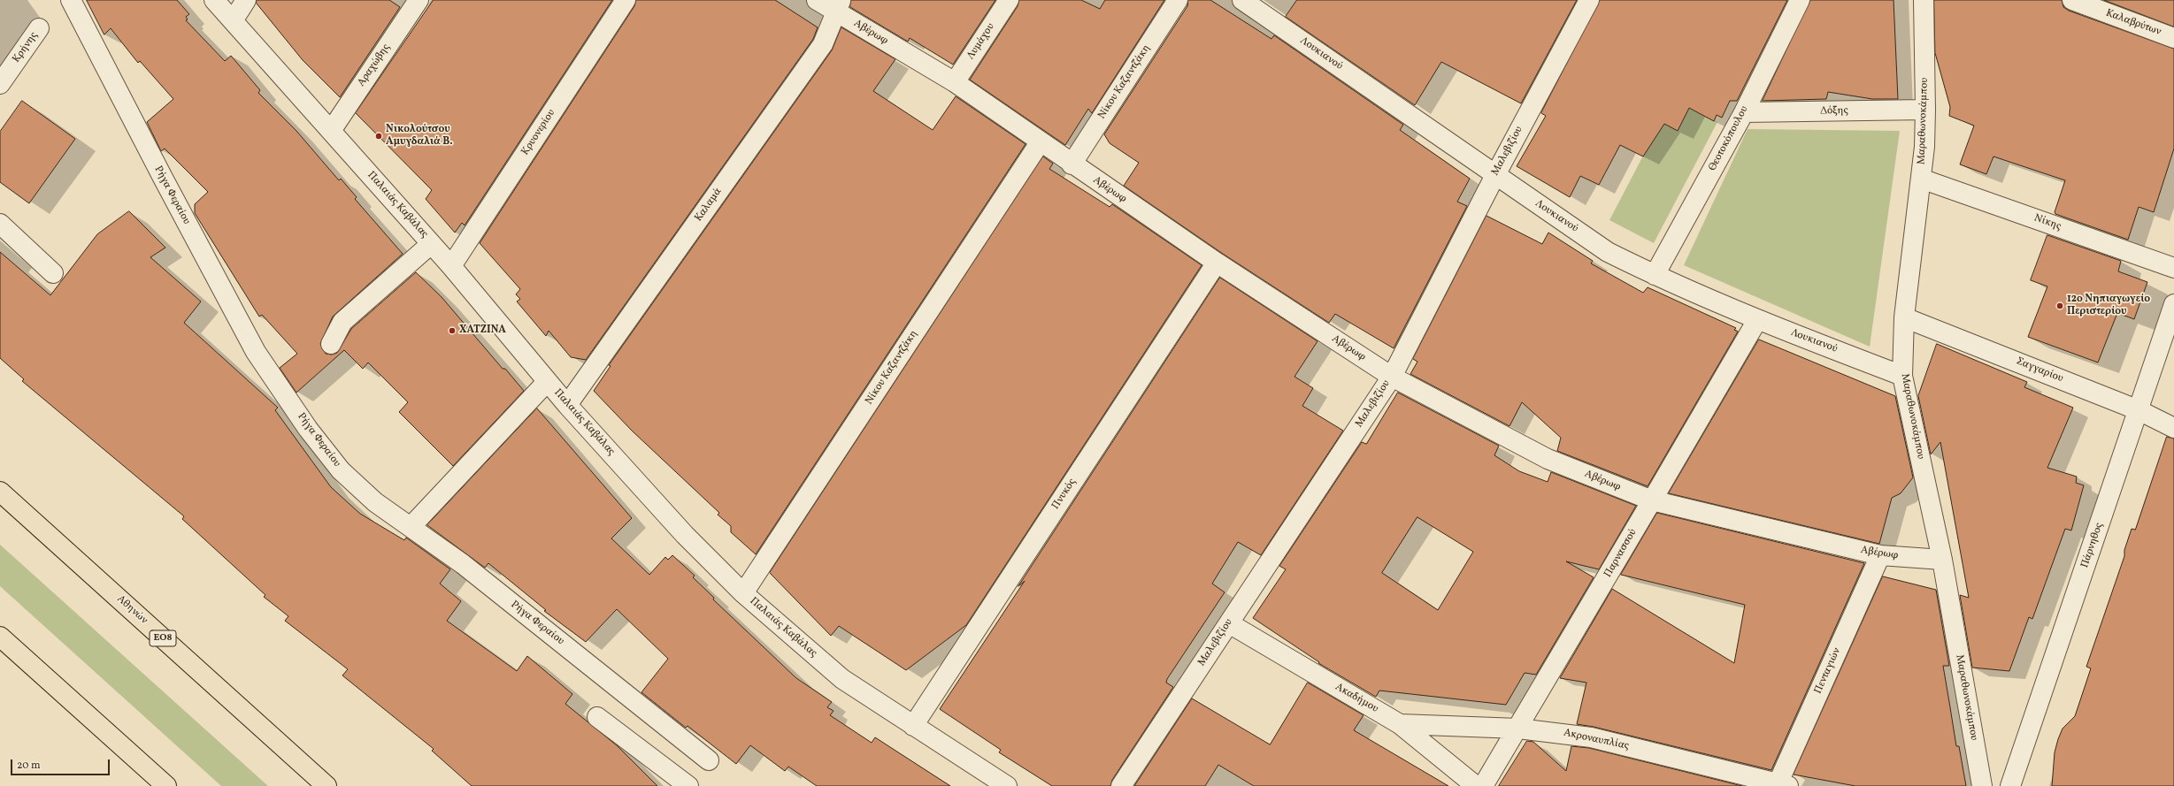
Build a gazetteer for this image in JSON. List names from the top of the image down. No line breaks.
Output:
{"streets":{"highway":["Αθηνών","ΕΟ8"],"street":["Καλαβρύτων","Αβέρωφ","Λυμάχου","Κρήνης","Λουκιανού","Αραχώβης","Νίκου Καζαντζάκη","Δόξης","Μαραθωνοκάμπου","Κρυονερίου","Θεοτοκόπουλου","Μαλεβιζίου","Ρήγα Φεραίου","Παλαιάς Καβάλας","Καλαμά","Νίκης","Σαγγαρίου","Πνυκός","Πάρνηθος","Παρνασσού","Πενταγιών","Ακαδήμου","Ακροναυπλίας"]},"crossings":[["Αβέρωφ","Λυμάχου"],["Αβέρωφ","Νίκου Καζαντζάκη"],["Αβέρωφ","Μαραθωνοκάμπου"],["Αβέρωφ","Μαλεβιζίου"],["Αβέρωφ","Καλαμά"],["Αβέρωφ","Πνυκός"],["Αβέρωφ","Παρνασσού"],["Αβέρωφ","Πενταγιών"],["Λουκιανού","Μαραθωνοκάμπου"],["Λουκιανού","Θεοτοκόπουλου"],["Λουκιανού","Μαλεβιζίου"],["Λουκιανού","Παρνασσού"],["Αραχώβης","Παλαιάς Καβάλας"],["Νίκου Καζαντζάκη","Παλαιάς Καβάλας"],["Δόξης","Μαραθωνοκάμπου"],["Δόξης","Θεοτοκόπουλου"],["Μαραθωνοκάμπου","Νίκης"],["Μαραθωνοκάμπου","Σαγγαρίου"],["Κρυονερίου","Παλαιάς Καβάλας"],["Μαλεβιζίου","Ακαδήμου"],["Παλαιάς Καβάλας","Καλαμά"],["Παλαιάς Καβάλας","Πνυκός"],["Σαγγαρίου","Πάρνηθος"],["Παρνασσού","Ακροναυπλίας"],["Πενταγιών","Ακροναυπλίας"],["Ακαδήμου","Ακροναυπλίας"]],"places":["Νικολούτσου Αμυγδαλιά Β.","12ο Νηπιαγωγείο Περιστερίου","ΧΑΤΖΙΝΑ"],"scale_bar":"20 m"}
